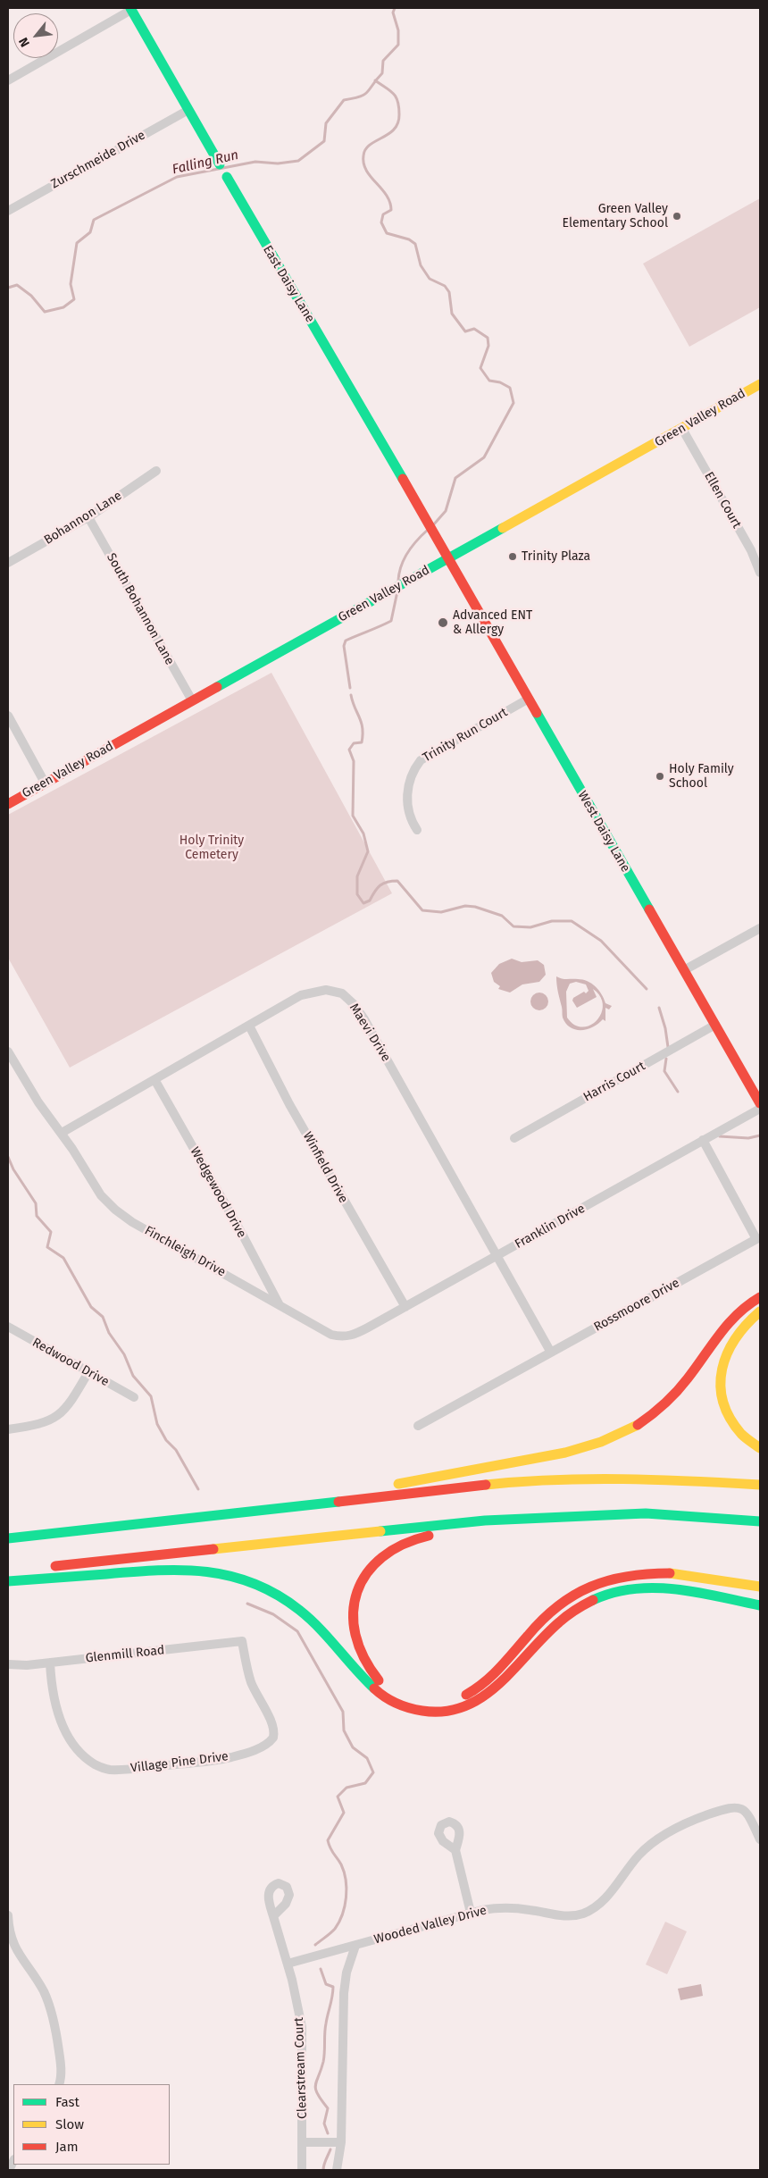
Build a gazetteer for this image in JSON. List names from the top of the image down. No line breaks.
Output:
{"streets":{"main road":["East Daisy Lane","Green Valley Road","West Daisy Lane"],"street":["Zurschmeide Drive","Ellen Court","Bohannon Lane","South Bohannon Lane","Trinity Run Court","Maevi Drive","Harris Court","Winfield Drive","Wedgewood Drive","Franklin Drive","Finchleigh Drive","Rossmoore Drive","Redwood Drive","Glenmill Road","Village Pine Drive","Wooded Valley Drive","Clearstream Court"]},"crossings":[["Zurschmeide Drive","East Daisy Lane"],["East Daisy Lane","Green Valley Road"],["East Daisy Lane","West Daisy Lane"],["Green Valley Road","Ellen Court"],["Green Valley Road","South Bohannon Lane"],["Green Valley Road","West Daisy Lane"],["Bohannon Lane","South Bohannon Lane"],["Trinity Run Court","West Daisy Lane"],["West Daisy Lane","Harris Court"],["Maevi Drive","Winfield Drive"],["Maevi Drive","Wedgewood Drive"],["Maevi Drive","Franklin Drive"],["Maevi Drive","Finchleigh Drive"],["Maevi Drive","Rossmoore Drive"],["Winfield Drive","Franklin Drive"],["Wedgewood Drive","Finchleigh Drive"],["Franklin Drive","Finchleigh Drive"],["Franklin Drive","Rossmoore Drive"],["Glenmill Road","Village Pine Drive"],["Wooded Valley Drive","Clearstream Court"]],"water":["Falling Run"],"parks":["Holy Trinity Cemetery"],"places":["Green Valley Elementary School","Trinity Plaza","Advanced ENT & Allergy","Holy Family School"],"legend":["Fast","Slow","Jam"],"north":"bottom left"}
